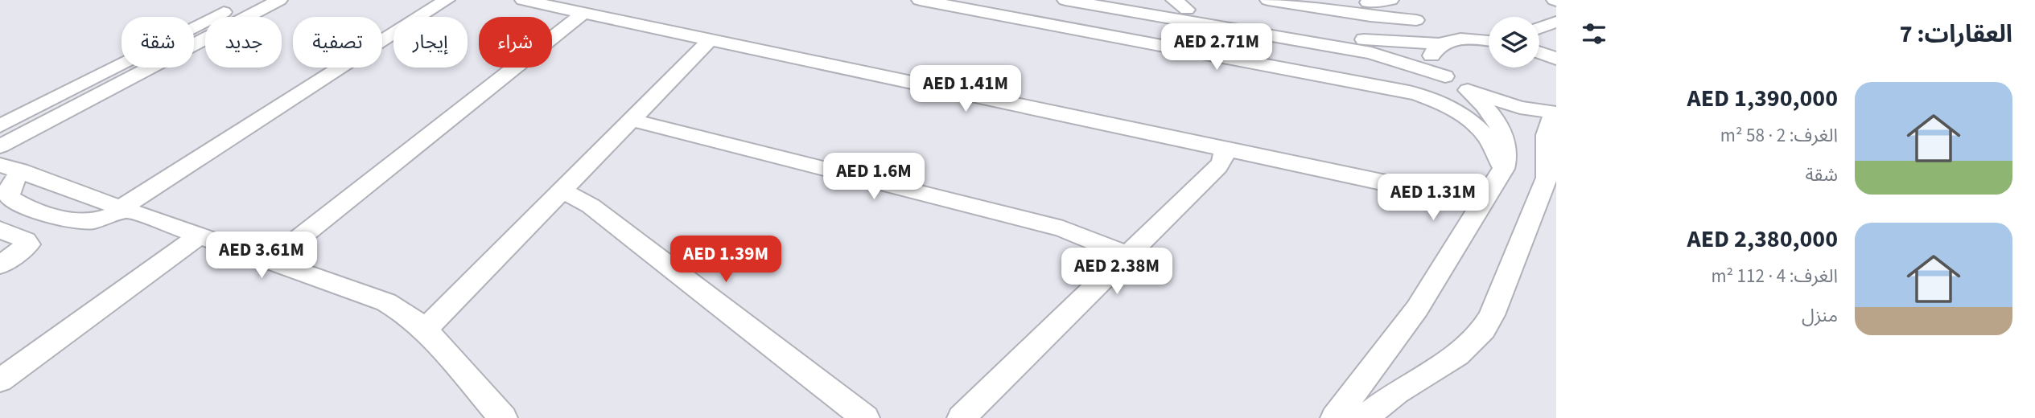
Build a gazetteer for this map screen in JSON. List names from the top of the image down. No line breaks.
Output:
{"page":{"heading":"العقارات: 7","chip":["شراء","إيجار","تصفية","جديد","شقة"],"price":["AED 2.71M","AED 1.41M","AED 1.6M","AED 1.31M","AED 3.61M","AED 1.39M","AED 2.38M"],"list":[{"name":"AED 1,390,000","note":"الغرف: 2 · 58 m² · شقة"},{"name":"AED 2,380,000","note":"الغرف: 4 · 112 m² · منزل"}]}}
